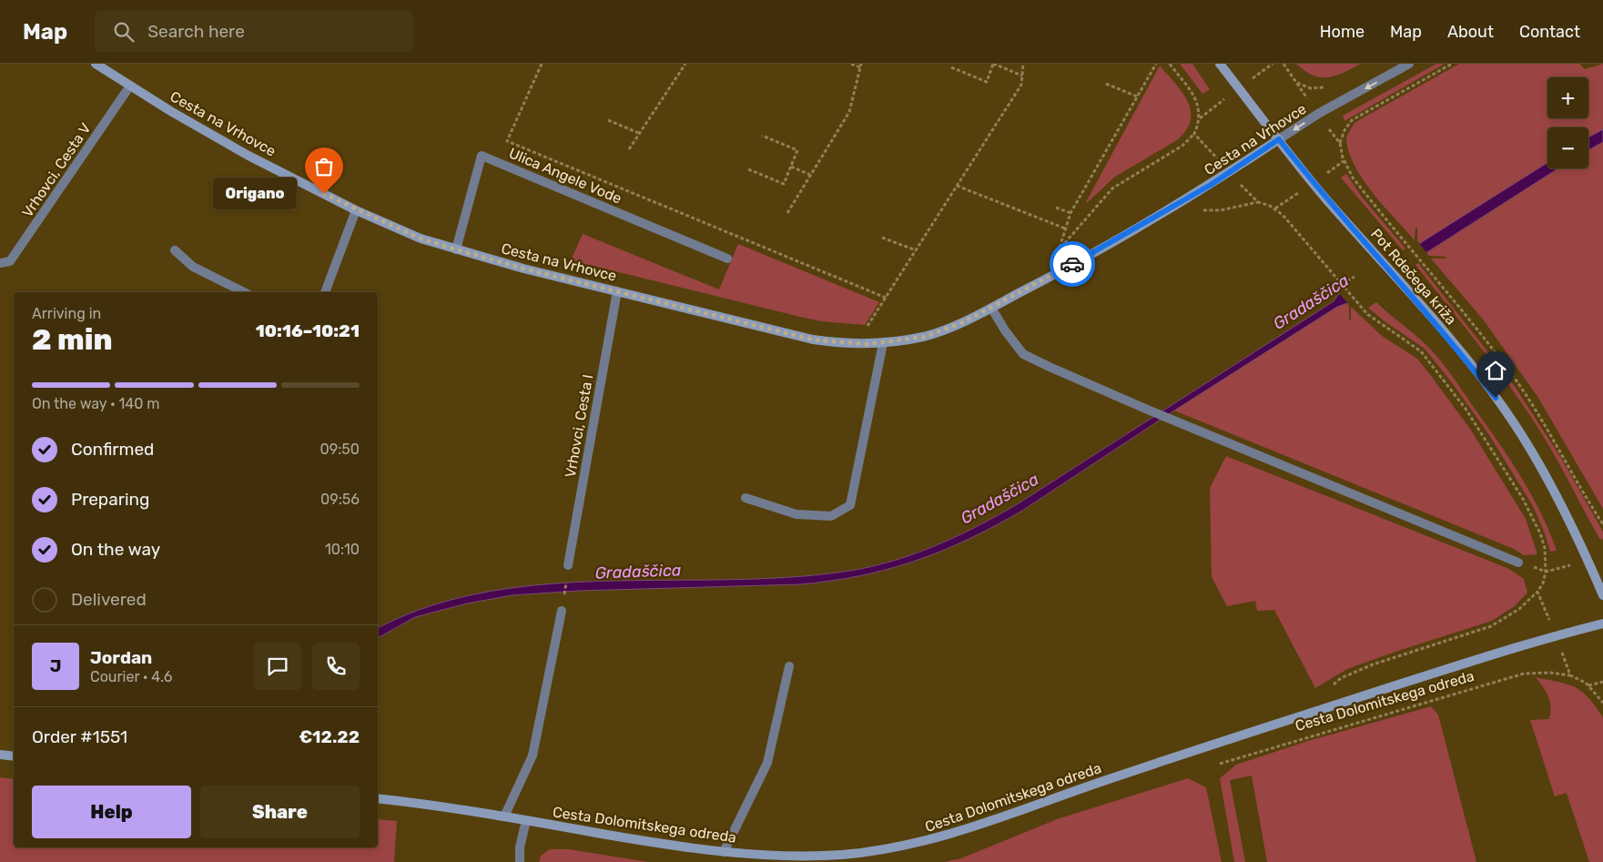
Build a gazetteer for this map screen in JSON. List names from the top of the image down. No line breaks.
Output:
{"streets":{"street":["Cesta na Vrhovce","Vrhovci, Cesta V","Ulica Angele Vode","Pot Rdečega križa","Vrhovci, Cesta I","Cesta Dolomitskega odreda"]},"crossings":[["Cesta na Vrhovce","Vrhovci, Cesta V"],["Cesta na Vrhovce","Ulica Angele Vode"],["Cesta na Vrhovce","Pot Rdečega križa"],["Cesta na Vrhovce","Vrhovci, Cesta I"]],"water":["Gradaščica"],"places":["Origano"],"page":{"header":"Map","search":"Search here","nav":["Home","Map","About","Contact"],"map_buttons":["+","−"],"bubble":"Origano","heading":["2 min","Arriving in","10:16–10:21"],"panel":["Jordan","Courier · 4.6","Order #1551","€12.22"],"bar":"On the way · 140 m","list":[["Confirmed","09:50"],["Preparing","09:56"],["On the way","10:10"],"Delivered"],"round":"J","buttons":["Help","Share"]}}
